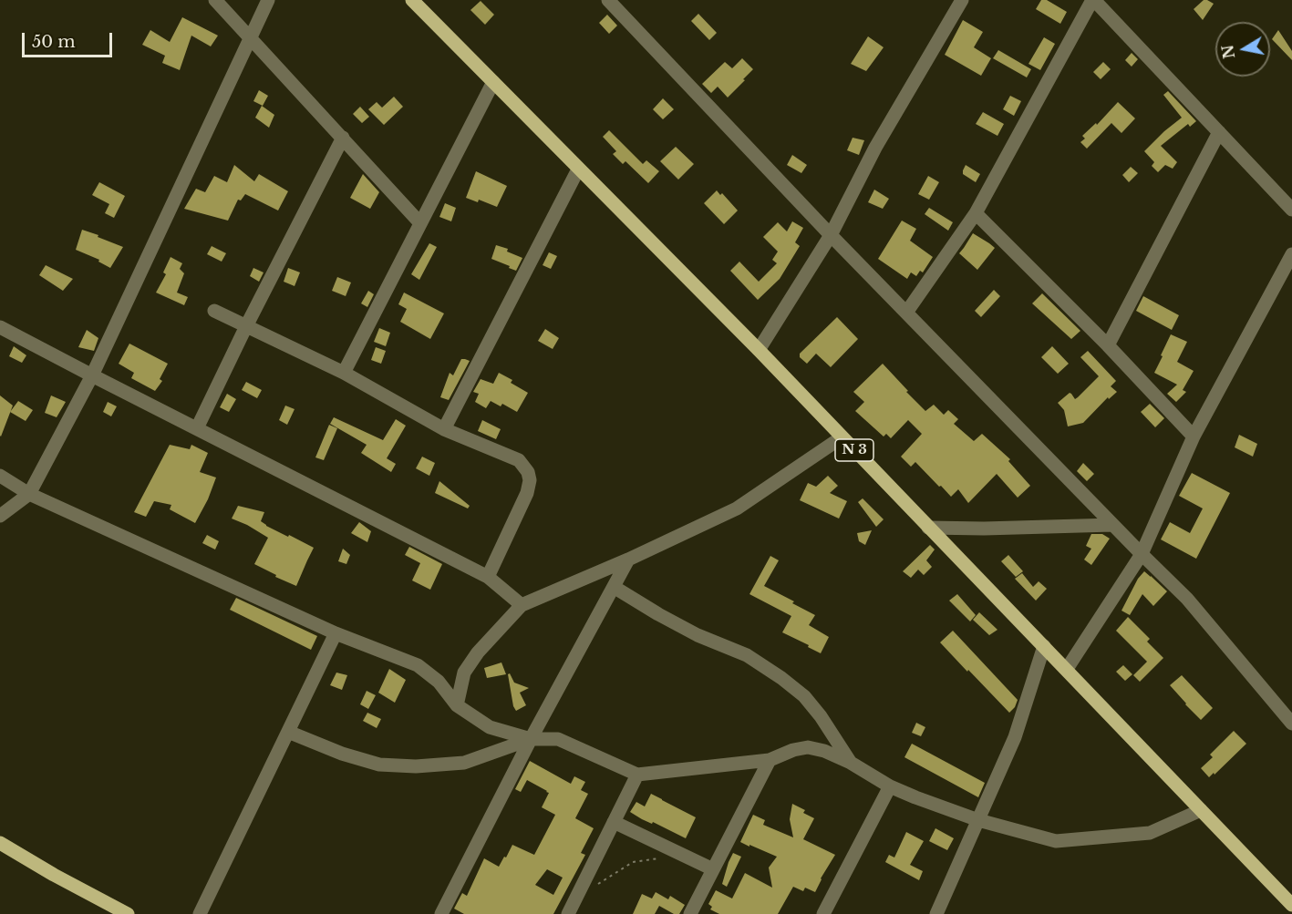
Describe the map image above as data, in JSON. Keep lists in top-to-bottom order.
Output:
{
  "streets": {
    "main road": ["N 3"]
  },
  "scale_bar": "50 m",
  "north": "left"
}
